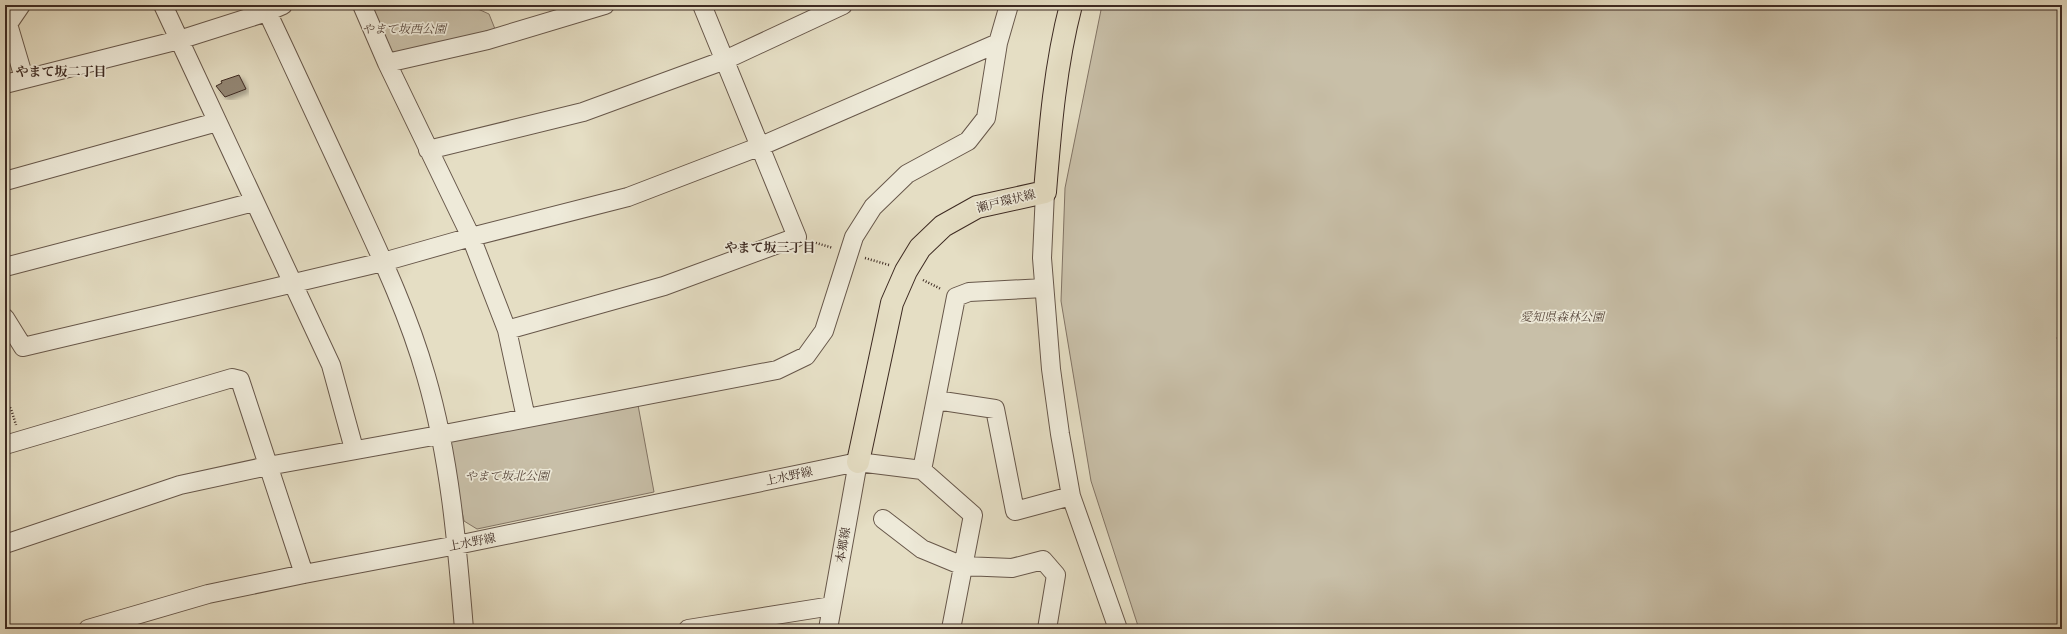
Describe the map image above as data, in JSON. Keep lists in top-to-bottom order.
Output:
{
  "streets": {
    "main road": ["瀬戸環状線"],
    "street": ["上水野線", "本郷線"]
  },
  "crossings": [
    ["瀬戸環状線", "上水野線"],
    ["瀬戸環状線", "本郷線"],
    ["上水野線", "本郷線"]
  ],
  "districts": ["やまて坂二丁目", "やまて坂三丁目"],
  "parks": ["やまて坂西公園", "愛知県森林公園", "やまて坂北公園"]
}
